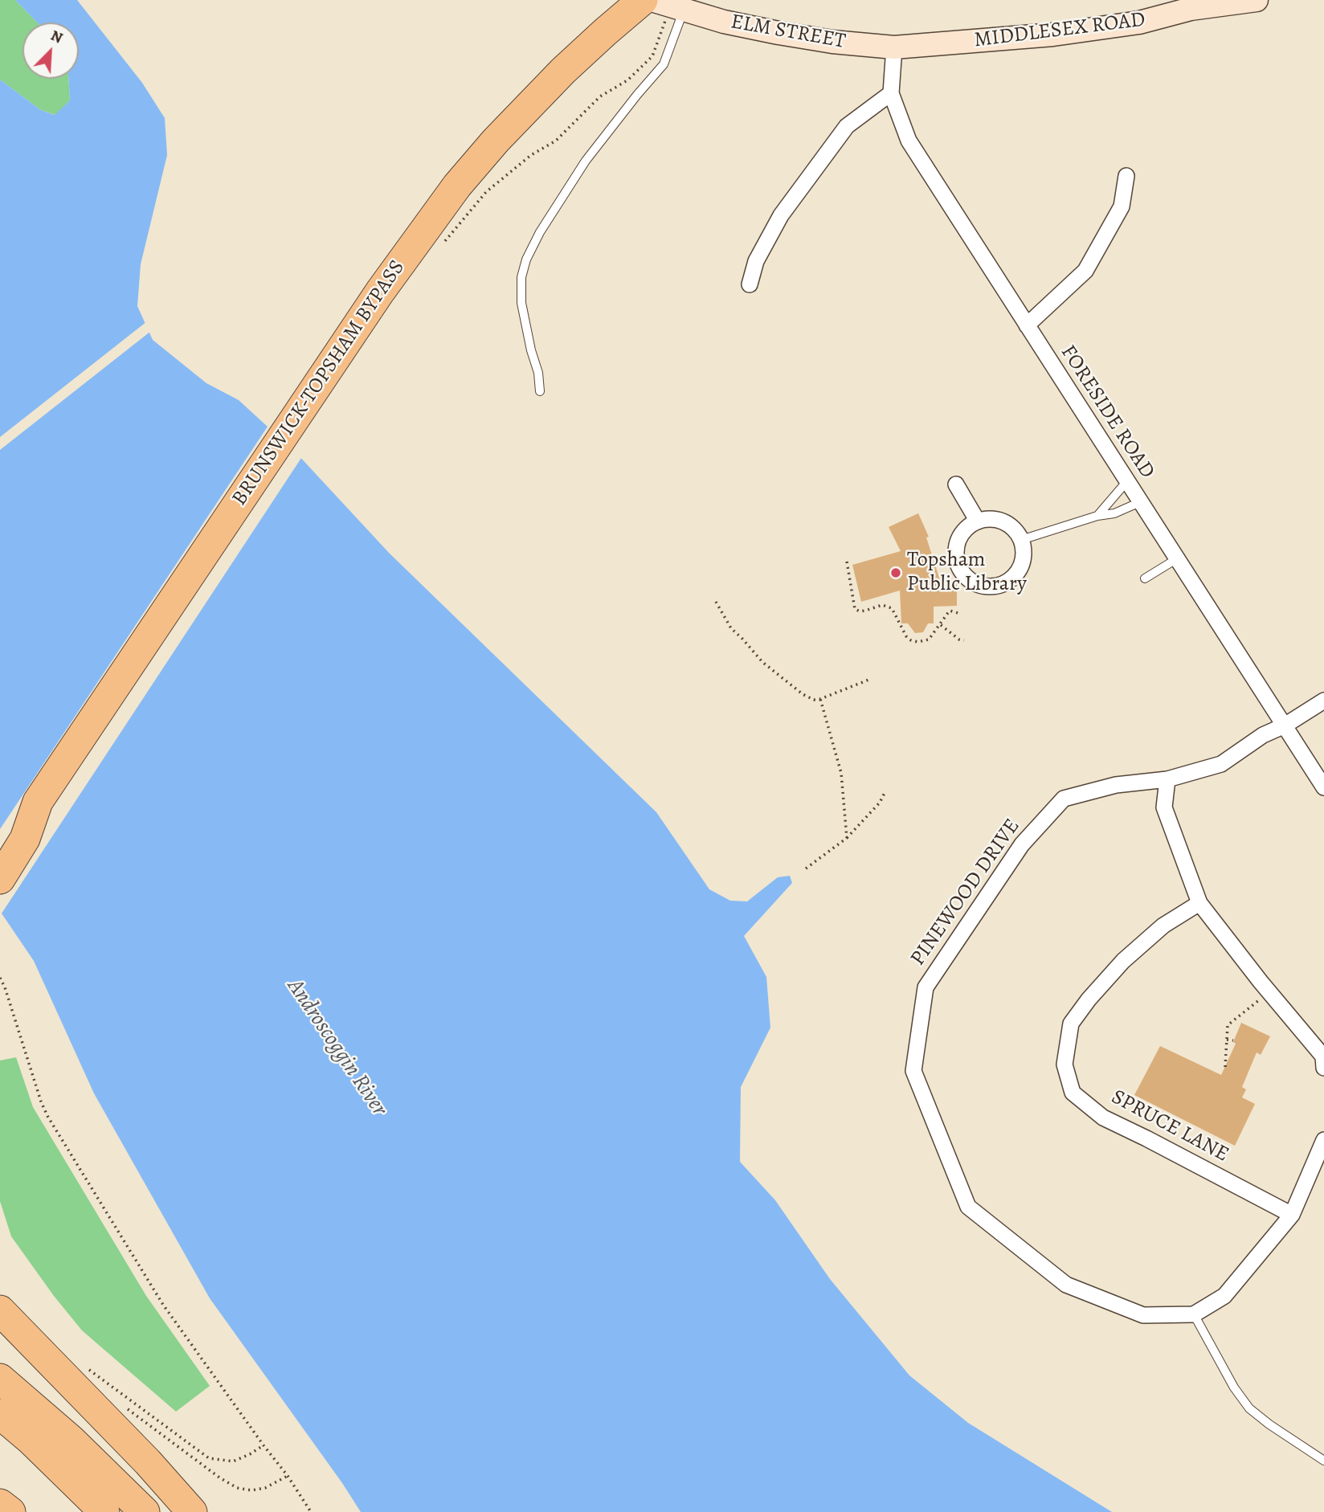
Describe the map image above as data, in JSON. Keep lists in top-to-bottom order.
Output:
{
  "streets": {
    "highway": ["BRUNSWICK-TOPSHAM BYPASS"],
    "main road": ["MIDDLESEX ROAD", "ELM STREET"],
    "street": ["FORESIDE ROAD", "PINEWOOD DRIVE", "SPRUCE LANE"]
  },
  "crossings": [
    ["MIDDLESEX ROAD", "ELM STREET"],
    ["MIDDLESEX ROAD", "FORESIDE ROAD"],
    ["ELM STREET", "BRUNSWICK-TOPSHAM BYPASS"],
    ["ELM STREET", "FORESIDE ROAD"],
    ["FORESIDE ROAD", "PINEWOOD DRIVE"]
  ],
  "water": ["Androscoggin River"],
  "places": ["Topsham Public Library"],
  "north": "top right"
}
